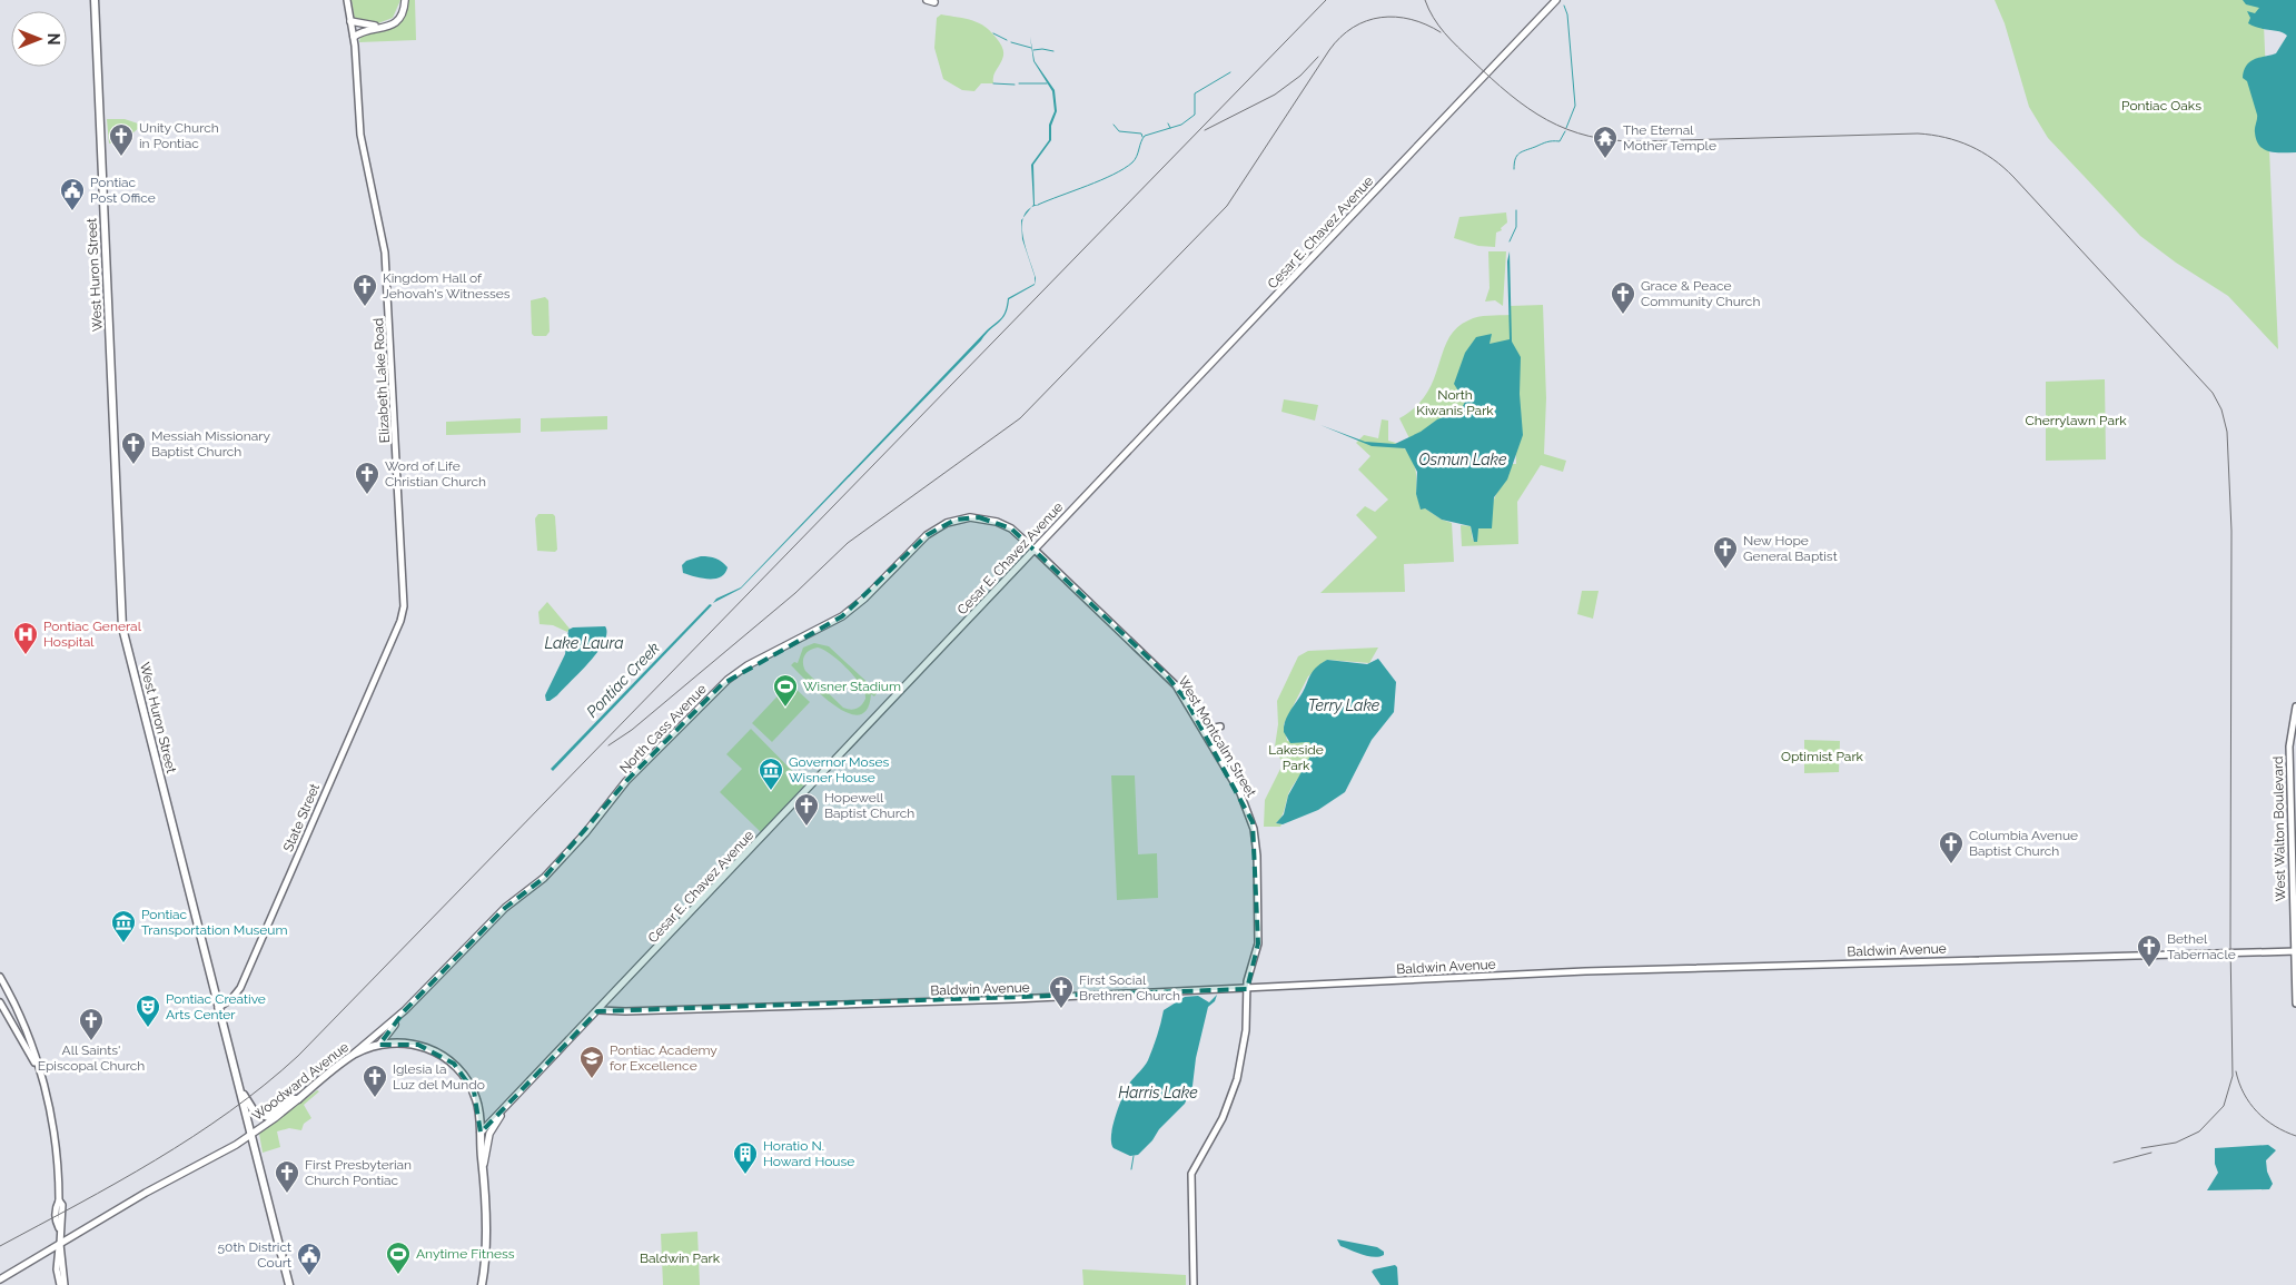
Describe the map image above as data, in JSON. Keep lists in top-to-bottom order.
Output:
{
  "streets": {
    "highway": ["West Huron Street", "Woodward Avenue"],
    "main road": [
      "Cesar E. Chavez Avenue",
      "Elizabeth Lake Road",
      "North Cass Avenue",
      "West Montcalm Street",
      "State Street",
      "West Walton Boulevard",
      "Baldwin Avenue"
    ]
  },
  "crossings": [
    ["Cesar E. Chavez Avenue", "North Cass Avenue"],
    ["Cesar E. Chavez Avenue", "West Montcalm Street"],
    ["Cesar E. Chavez Avenue", "Baldwin Avenue"],
    ["Cesar E. Chavez Avenue", "Woodward Avenue"],
    ["West Huron Street", "State Street"],
    ["West Huron Street", "Woodward Avenue"],
    ["Elizabeth Lake Road", "State Street"],
    ["North Cass Avenue", "West Montcalm Street"],
    ["North Cass Avenue", "Woodward Avenue"],
    ["West Montcalm Street", "Baldwin Avenue"],
    ["West Walton Boulevard", "Baldwin Avenue"]
  ],
  "water": [
    "Osmun Lake",
    "Lake Laura",
    "Pontiac Creek",
    "Terry Lake",
    "Harris Lake"
  ],
  "parks": [
    "Pontiac Oaks",
    "North Kiwanis Park",
    "Cherrylawn Park",
    "Lakeside Park",
    "Optimist Park",
    "Baldwin Park"
  ],
  "places": {
    "church": [
      "Unity Church in Pontiac",
      "Kingdom Hall of Jehovah's Witnesses",
      "Grace & Peace Community Church",
      "Messiah Missionary Baptist Church",
      "Word of Life Christian Church",
      "New Hope General Baptist",
      "Hopewell Baptist Church",
      "Columbia Avenue Baptist Church",
      "Bethel Tabernacle",
      "First Social Brethren Church",
      "All Saints' Episcopal Church",
      "Iglesia la Luz del Mundo",
      "First Presbyterian Church Pontiac"
    ],
    "temple": ["The Eternal Mother Temple"],
    "public building": ["Pontiac Post Office", "50th District Court"],
    "hospital": ["Pontiac General Hospital"],
    "sports": ["Wisner Stadium", "Anytime Fitness"],
    "museum": ["Governor Moses Wisner House", "Pontiac Transportation Museum"],
    "theatre": ["Pontiac Creative Arts Center"],
    "school or university": ["Pontiac Academy for Excellence"],
    "building": ["Horatio N. Howard House"]
  },
  "north": "right"
}
